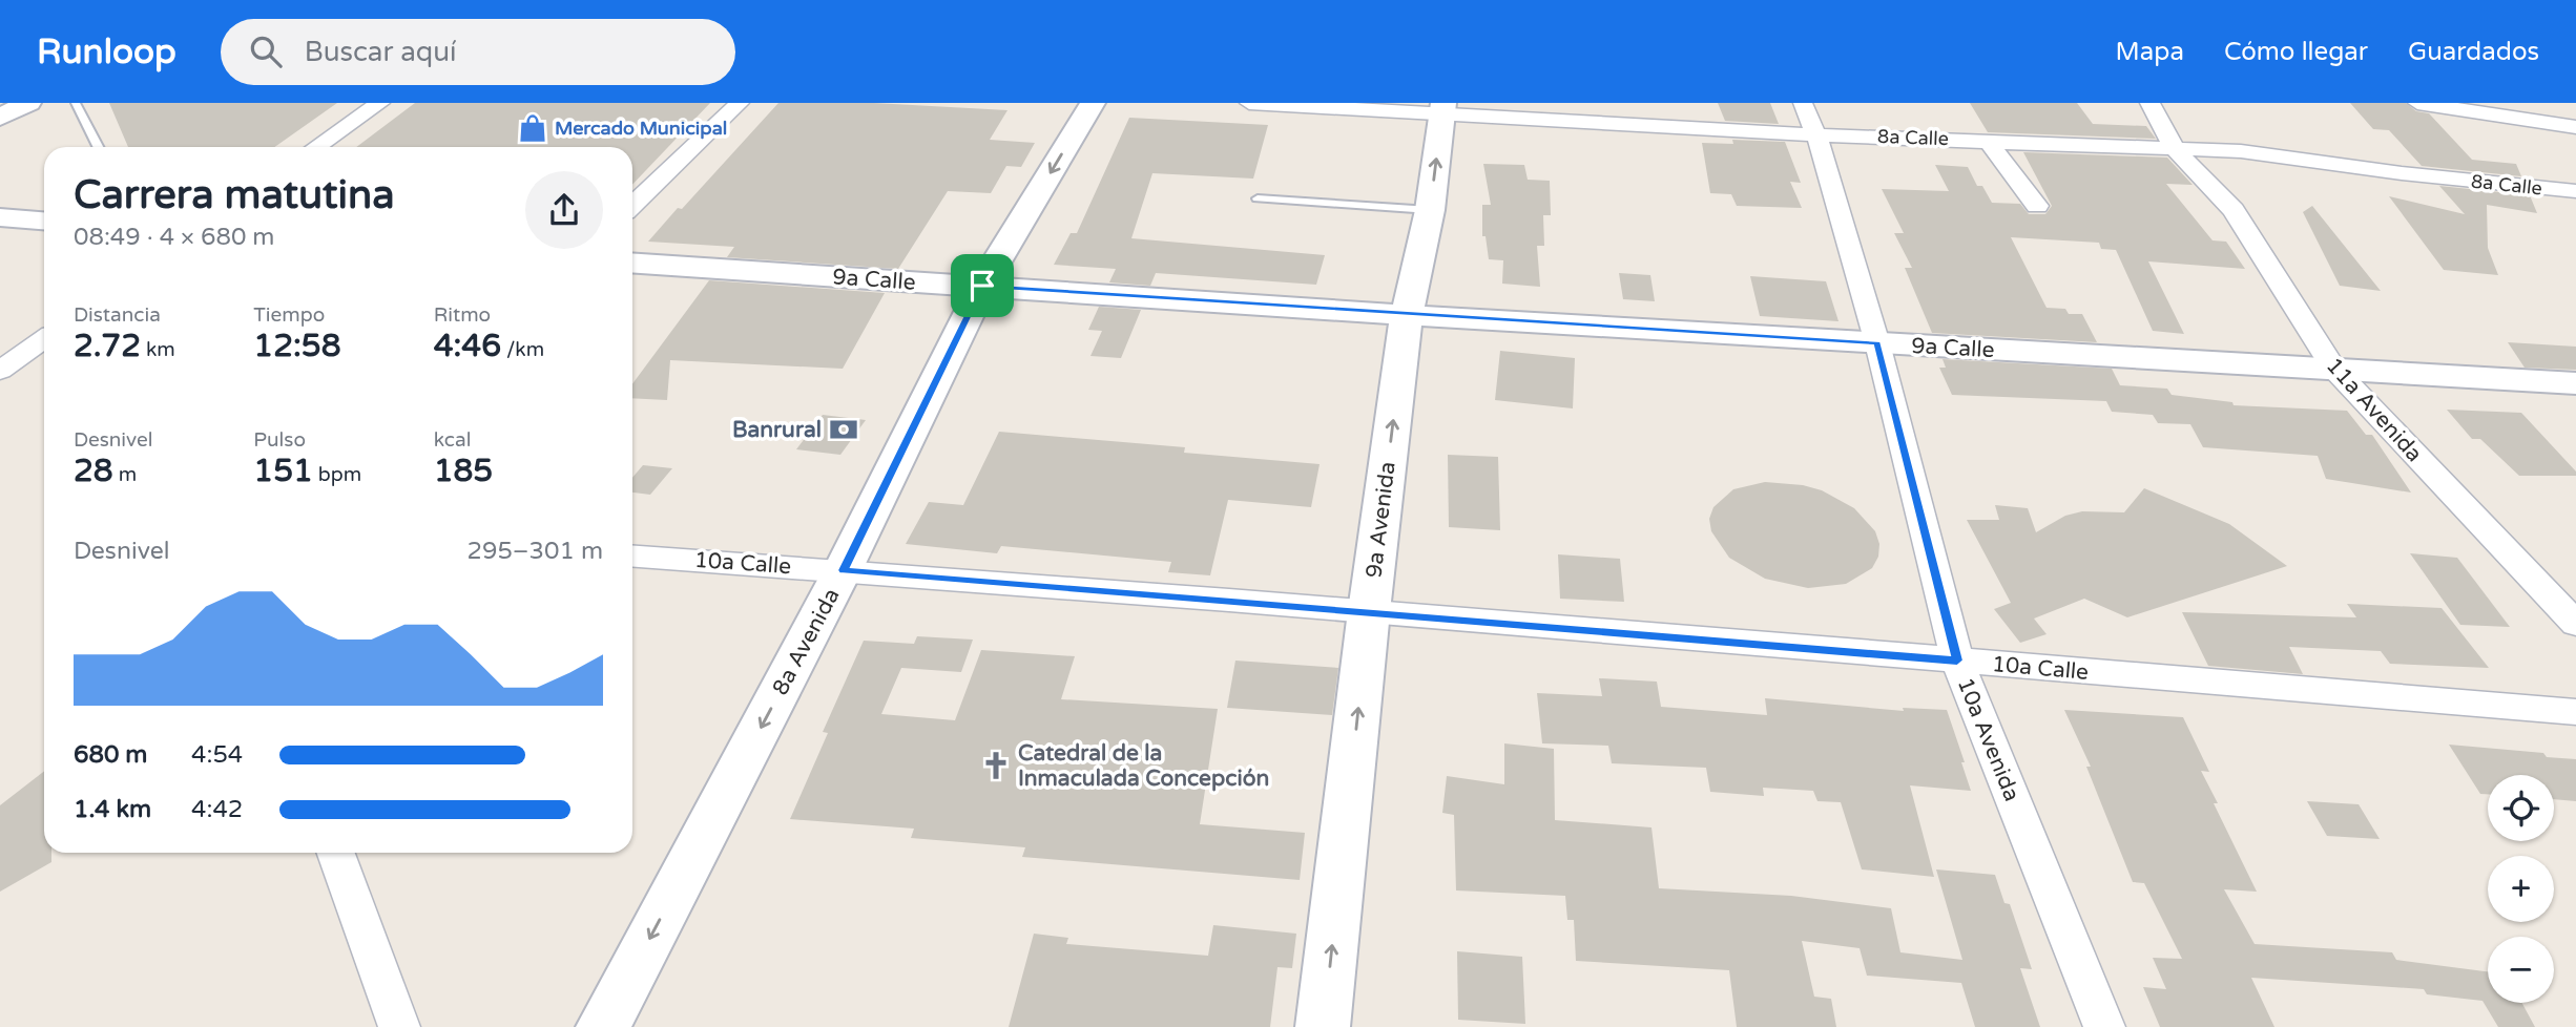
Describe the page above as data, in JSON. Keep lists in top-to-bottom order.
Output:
{
  "streets": {
    "street": [
      "8a Calle",
      "9a Calle",
      "11a Avenida",
      "9a Avenida",
      "10a Calle",
      "8a Avenida",
      "10a Avenida"
    ]
  },
  "crossings": [
    ["8a Calle", "11a Avenida"],
    ["8a Calle", "9a Avenida"],
    ["8a Calle", "10a Avenida"],
    ["9a Calle", "11a Avenida"],
    ["9a Calle", "9a Avenida"],
    ["9a Calle", "8a Avenida"],
    ["9a Calle", "10a Avenida"],
    ["9a Avenida", "10a Calle"],
    ["10a Calle", "8a Avenida"],
    ["10a Calle", "10a Avenida"]
  ],
  "one_way": ["9a Avenida", "8a Avenida"],
  "places": {
    "shop": ["Mercado Municipal"],
    "bank": ["Banrural"],
    "church": ["Catedral de la Inmaculada Concepción"]
  },
  "page": {
    "header": "Runloop",
    "search": "Buscar aquí",
    "nav": ["Mapa", "Cómo llegar", "Guardados"],
    "heading": ["Carrera matutina", "08:49 · 4 × 680 m"],
    "stats": [
      ["Distancia", "2.72 km"],
      ["Tiempo", "12:58"],
      ["Ritmo", "4:46 /km"],
      ["Desnivel", "28 m"],
      ["Pulso", "151 bpm"],
      ["kcal", "185"]
    ],
    "chart": ["Desnivel", "295–301 m"],
    "list": [
      {
        "name": "680 m",
        "note": "4:54"
      },
      {
        "name": "1.4 km",
        "note": "4:42"
      }
    ],
    "map_buttons": ["+", "−"]
  }
}
